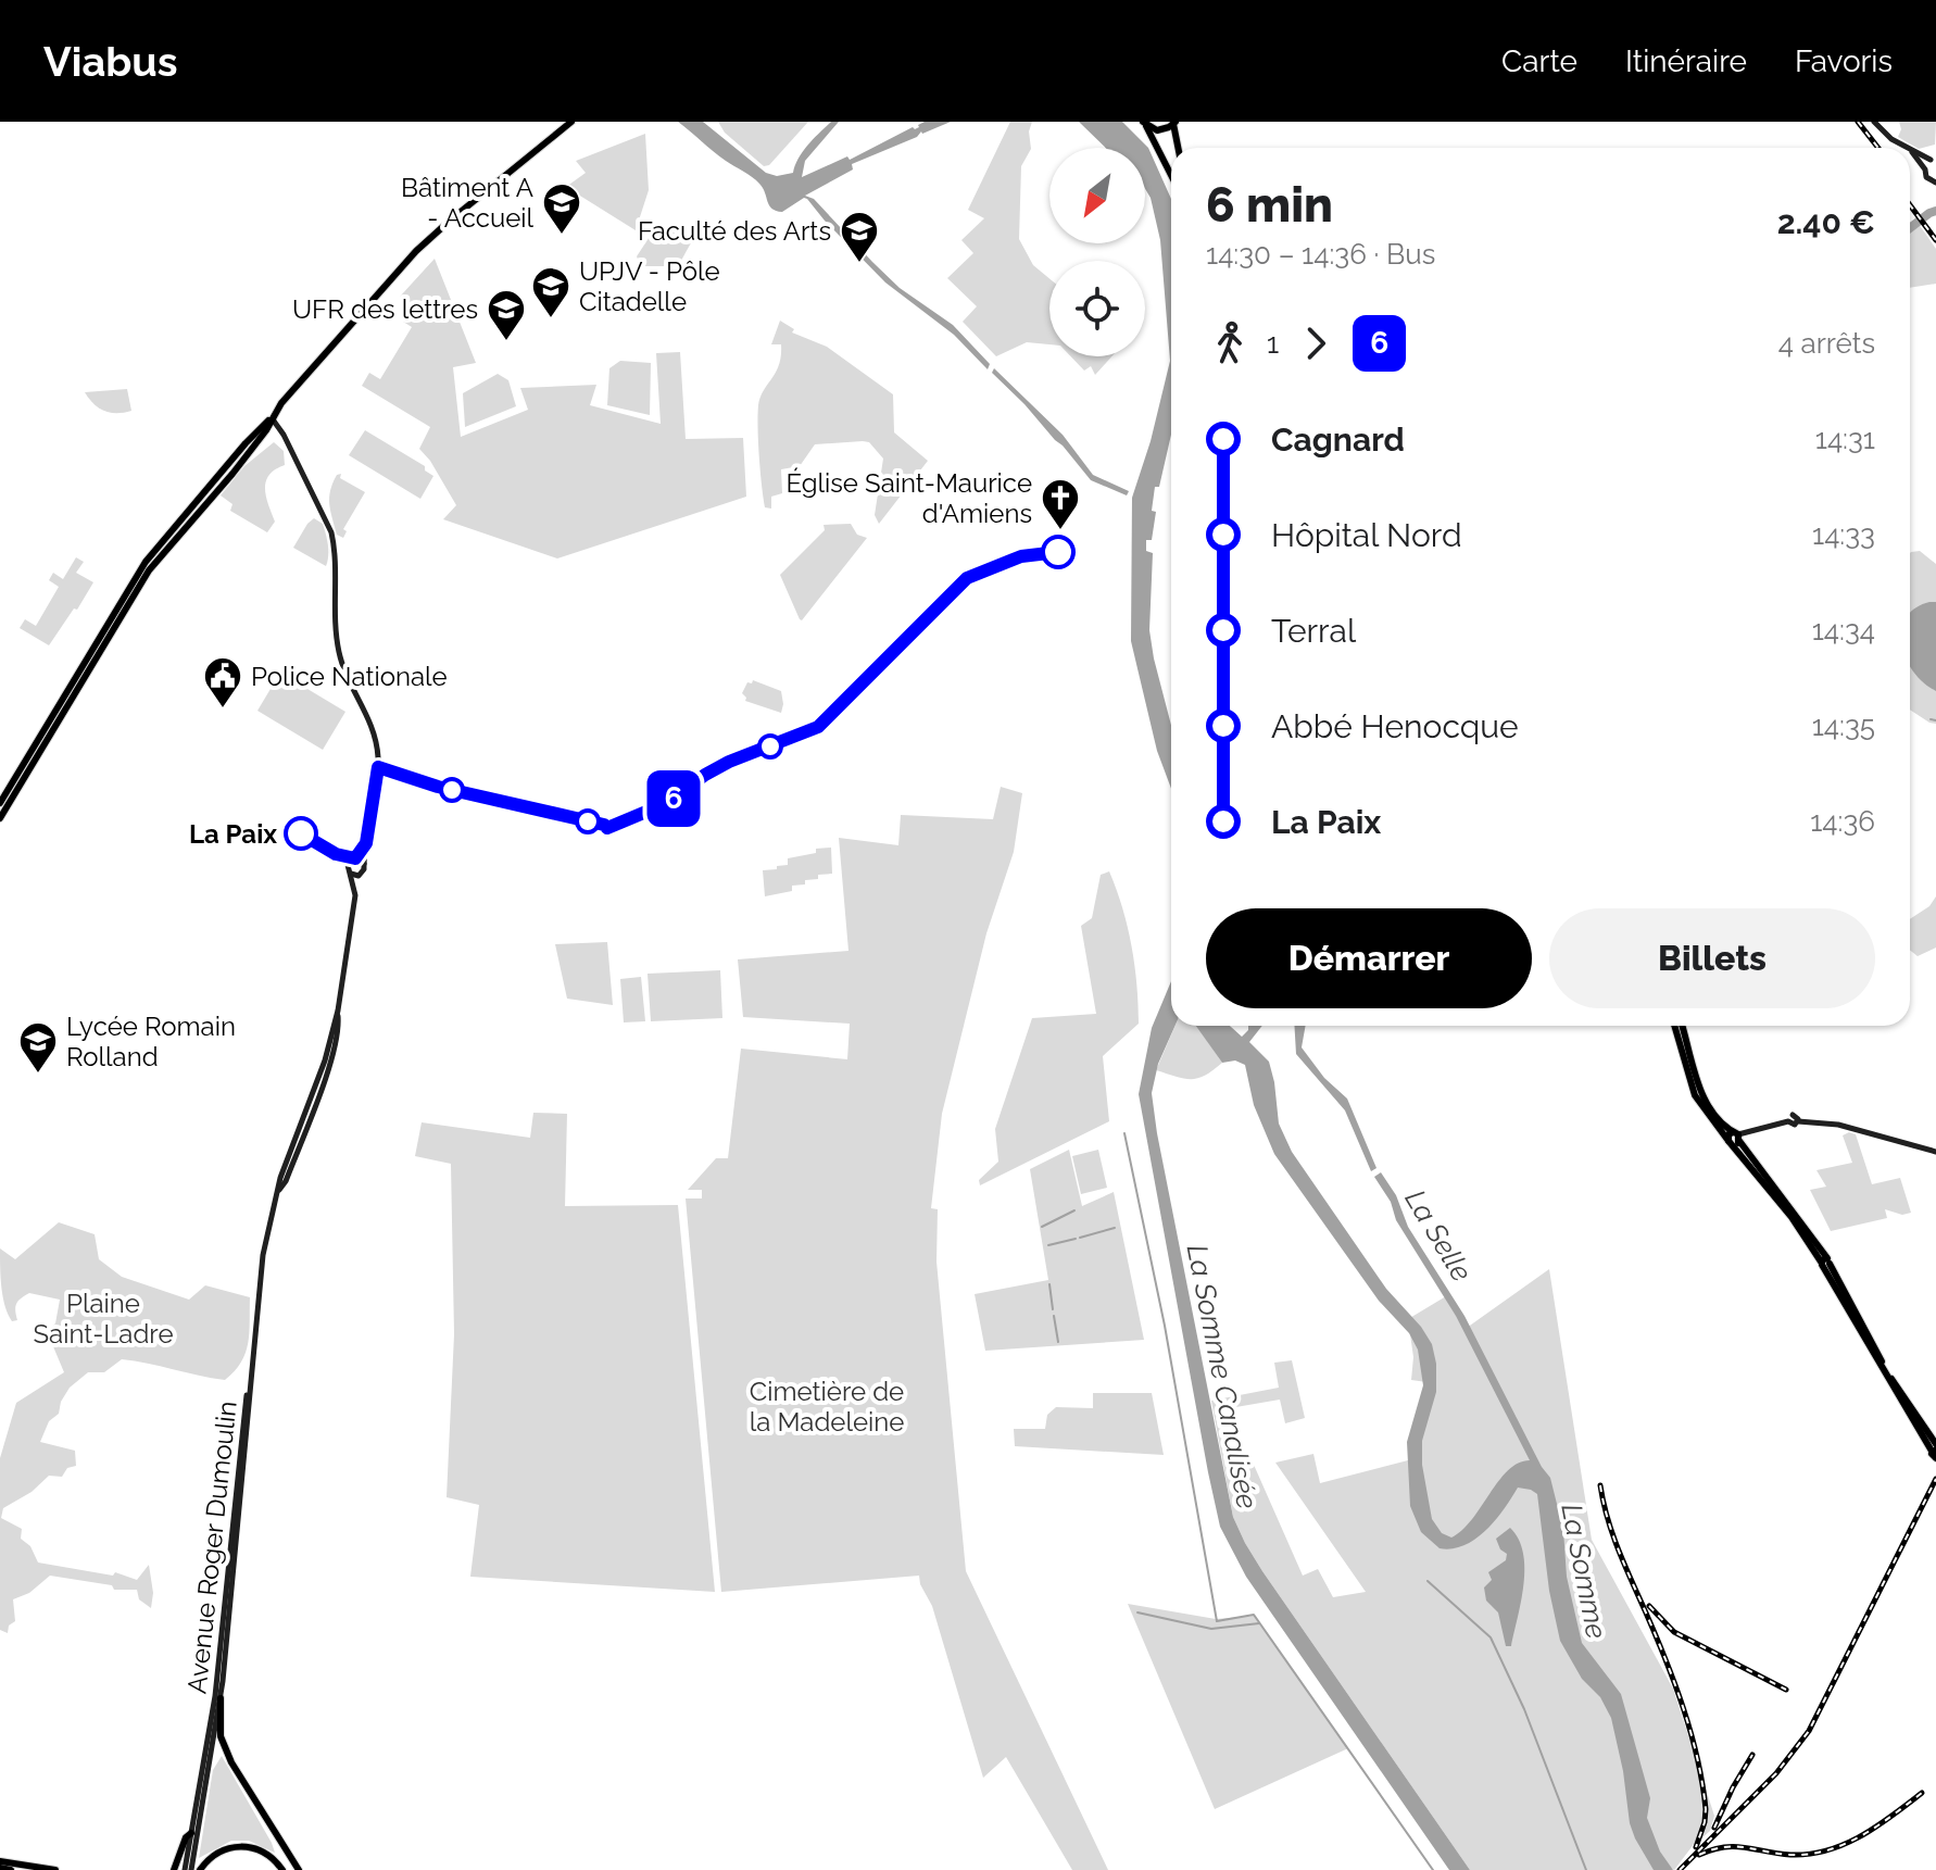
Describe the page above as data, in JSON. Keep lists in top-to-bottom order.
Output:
{
  "streets": {
    "main road": ["Avenue Roger Dumoulin"]
  },
  "water": ["La Selle", "La Somme Canalisée", "La Somme"],
  "parks": ["Plaine Saint-Ladre", "Cimetière de la Madeleine"],
  "places": {
    "school or university": [
      "Bâtiment A - Accueil",
      "Faculté des Arts",
      "UPJV - Pôle Citadelle",
      "UFR des lettres",
      "Lycée Romain Rolland"
    ],
    "church": ["Église Saint-Maurice d'Amiens"],
    "public building": ["Police Nationale"],
    "other": ["La Paix"]
  },
  "lines": ["bus line 6"],
  "north": "bottom left",
  "page": {
    "header": "Viabus",
    "nav": ["Carte", "Itinéraire", "Favoris"],
    "on_map": "6",
    "heading": ["6 min", "14:30 – 14:36 · Bus", "2.40 €"],
    "legs": ["1", "6", "4 arrêts"],
    "list": [
      {
        "name": "Cagnard",
        "value": "14:31"
      },
      {
        "name": "Hôpital Nord",
        "value": "14:33"
      },
      {
        "name": "Terral",
        "value": "14:34"
      },
      {
        "name": "Abbé Henocque",
        "value": "14:35"
      },
      {
        "name": "La Paix",
        "value": "14:36"
      }
    ],
    "buttons": ["Démarrer", "Billets"]
  }
}
